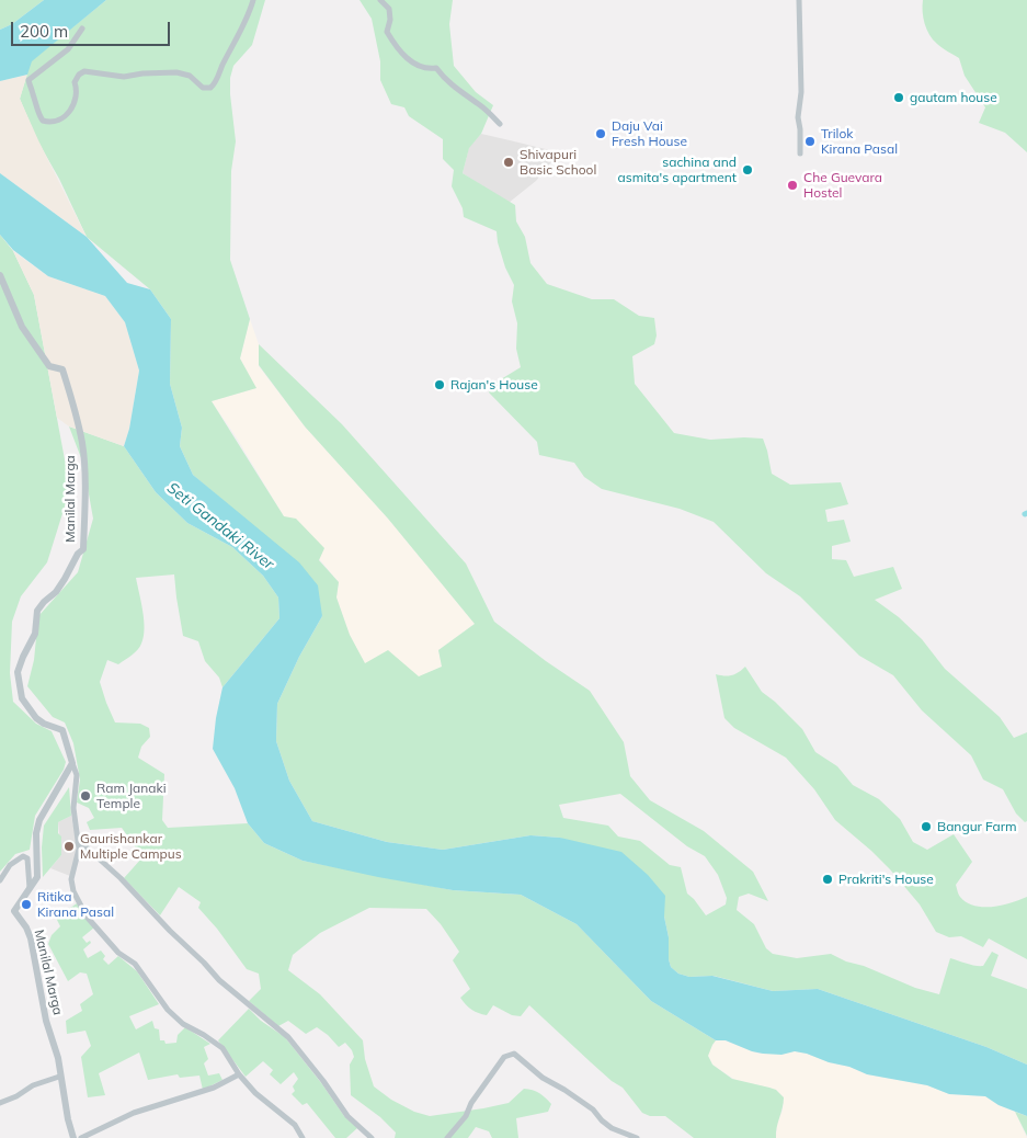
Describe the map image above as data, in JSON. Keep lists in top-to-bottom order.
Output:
{
  "streets": {
    "street": ["Manilal Marga"]
  },
  "water": ["Seti Gandaki River"],
  "places": [
    "gautam house",
    "Daju Vai Fresh House",
    "Trilok Kirana Pasal",
    "Shivapuri Basic School",
    "sachina and asmita's apartment",
    "Che Guevara Hostel",
    "Rajan's House",
    "Ram Janaki Temple",
    "Bangur Farm",
    "Gaurishankar Multiple Campus",
    "Prakriti's House",
    "Ritika Kirana Pasal"
  ],
  "scale_bar": "200 m"
}
